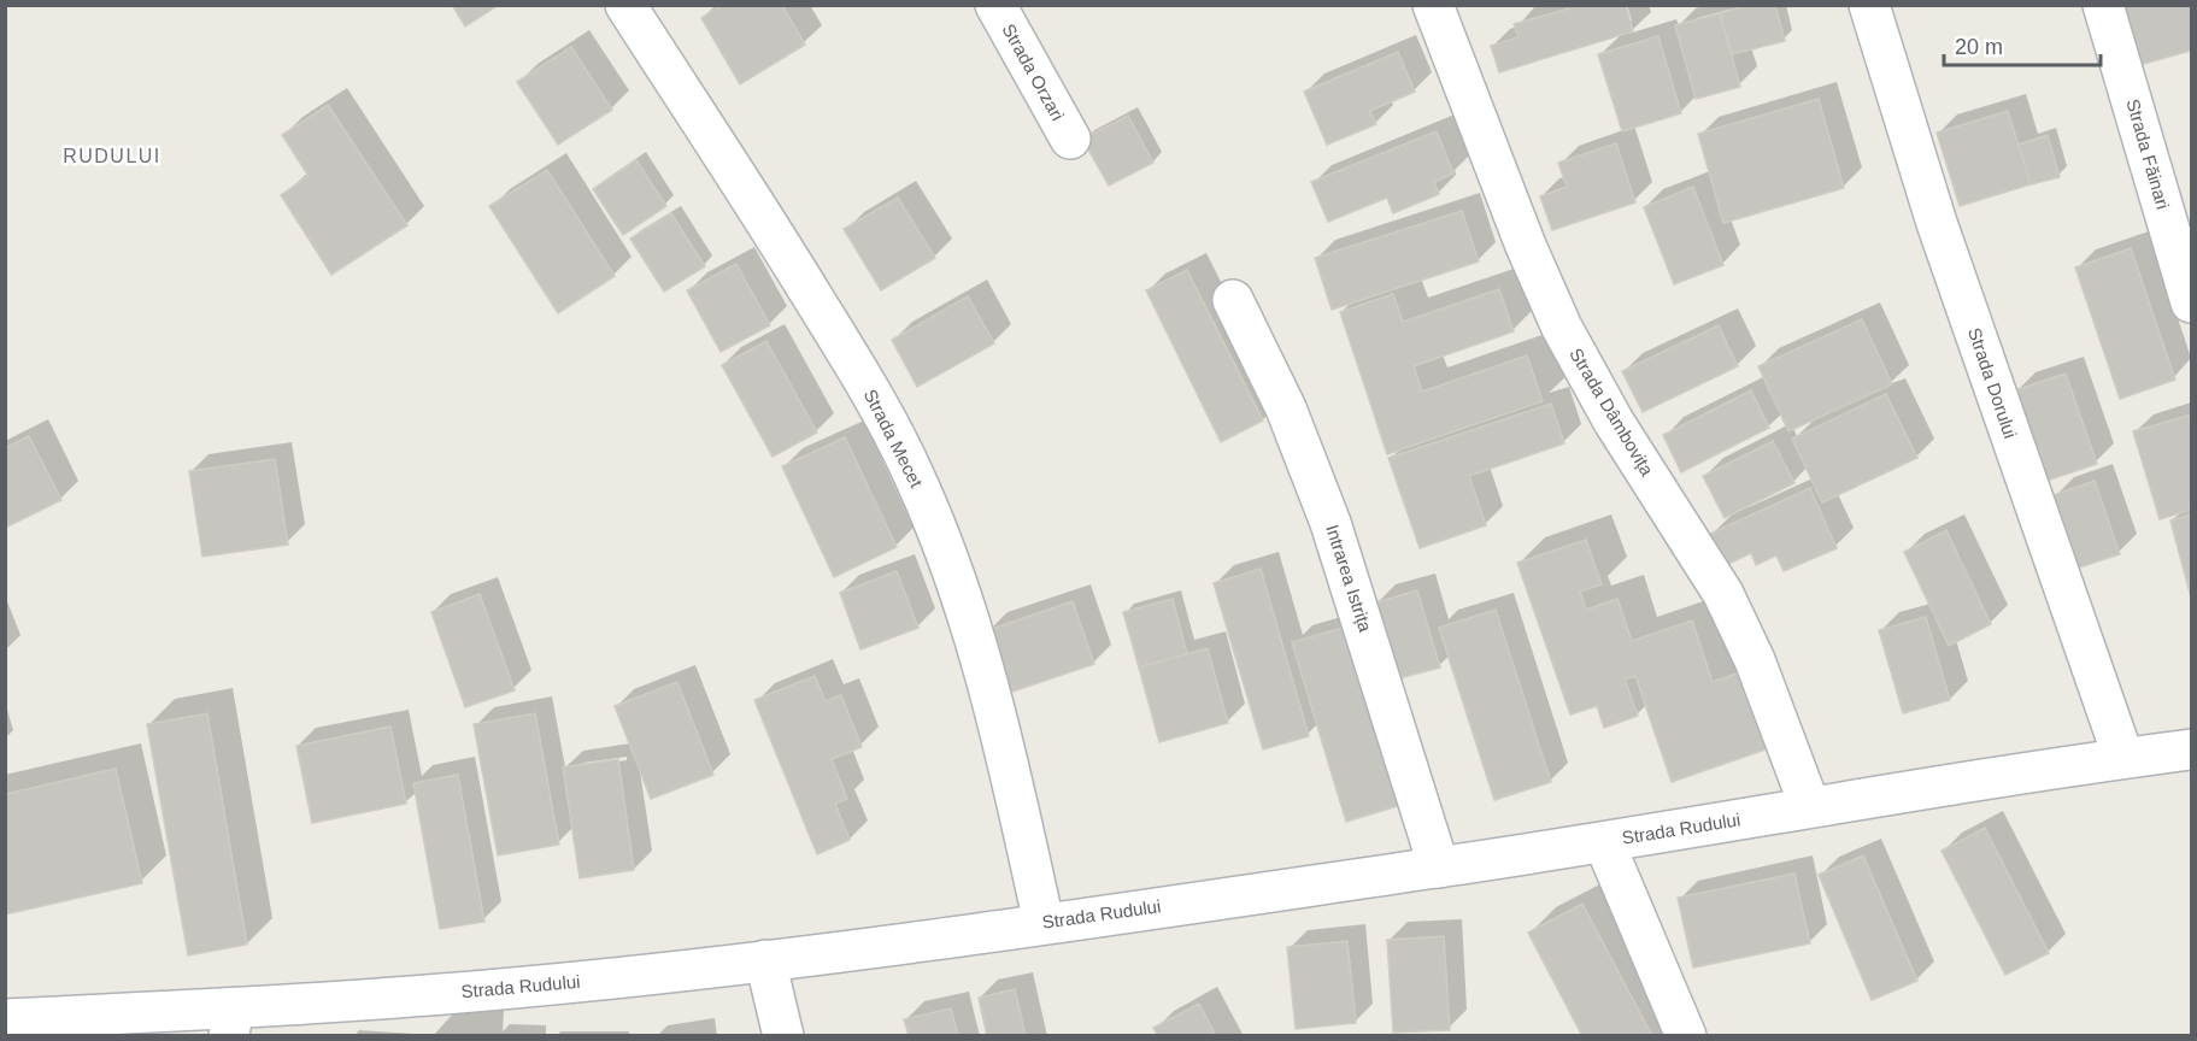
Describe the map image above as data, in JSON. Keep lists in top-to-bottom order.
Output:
{
  "streets": {
    "street": [
      "Strada Orzari",
      "Strada Făinari",
      "Strada Dorului",
      "Strada Dâmbovița",
      "Strada Mecet",
      "Intrarea Istrița",
      "Strada Rudului"
    ]
  },
  "crossings": [
    ["Strada Dorului", "Strada Rudului"],
    ["Strada Dâmbovița", "Strada Rudului"],
    ["Strada Mecet", "Strada Rudului"],
    ["Intrarea Istrița", "Strada Rudului"]
  ],
  "districts": ["RUDULUI"],
  "scale_bar": "20 m"
}
